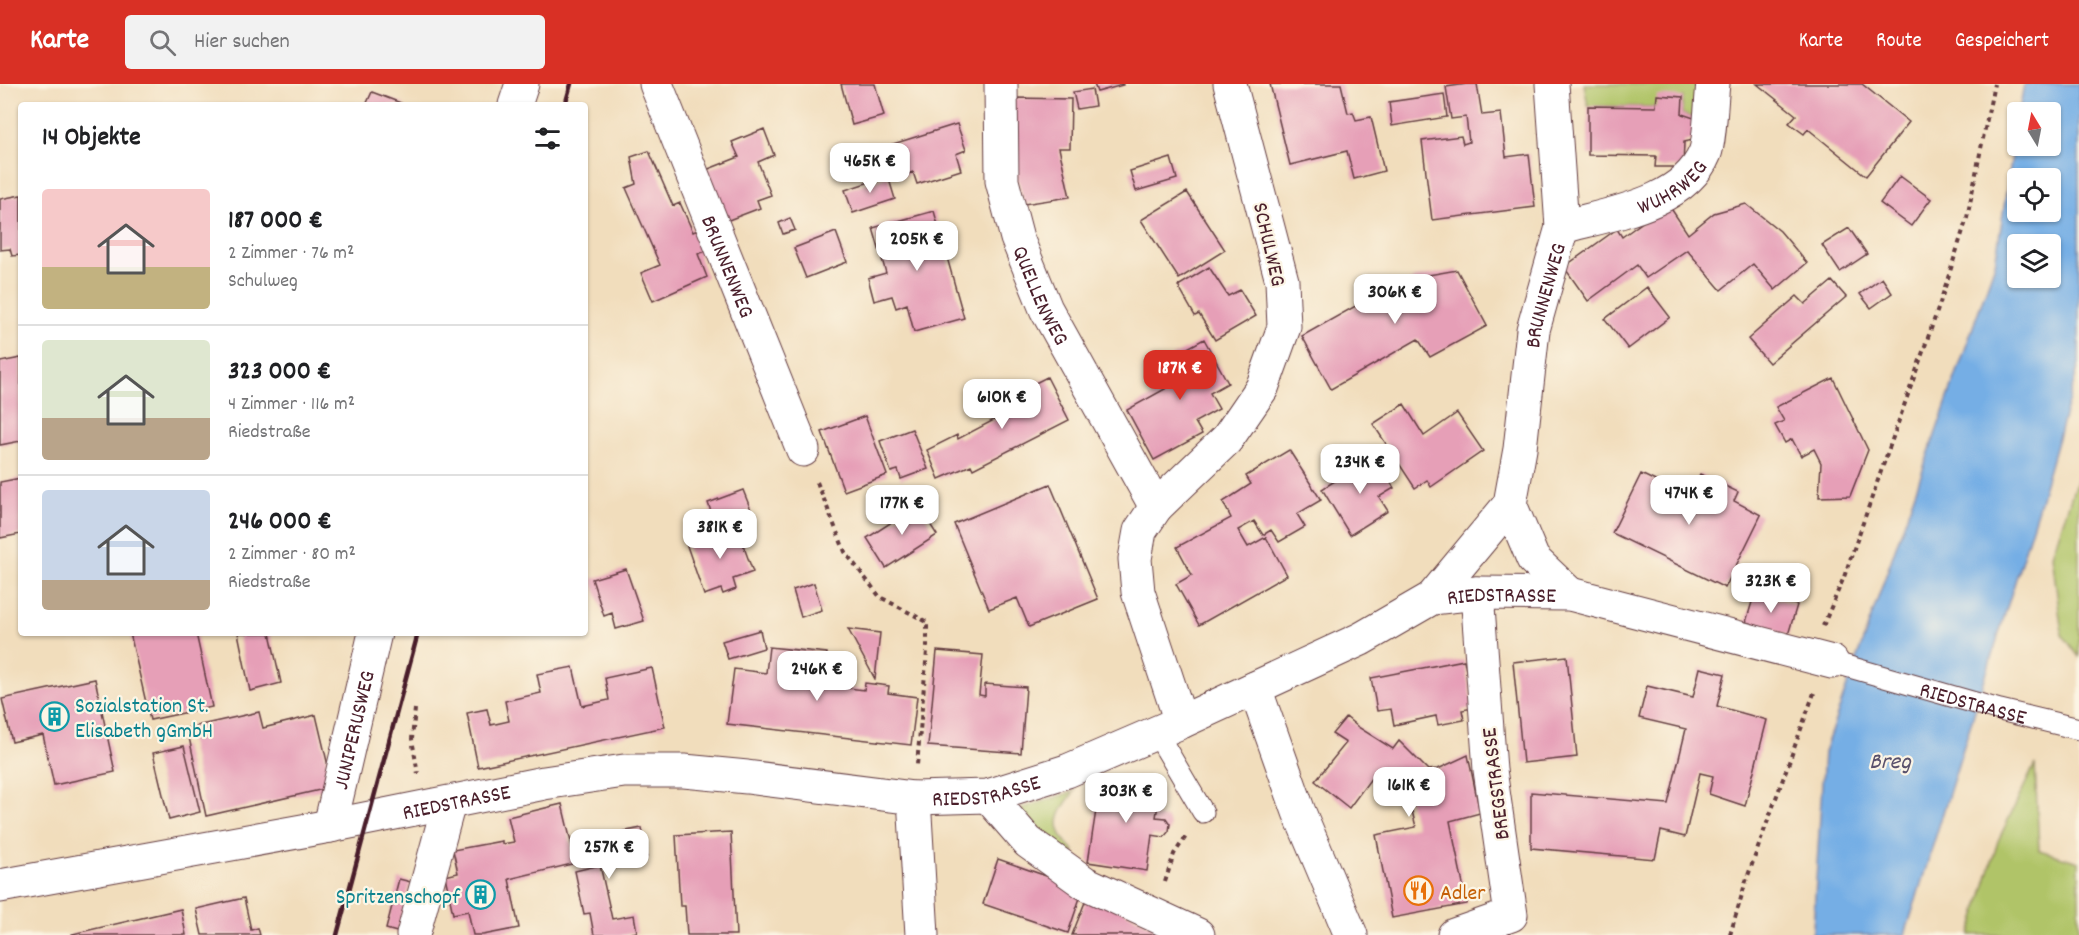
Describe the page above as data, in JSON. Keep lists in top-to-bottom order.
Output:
{
  "streets": {
    "street": [
      "WUHRWEG",
      "SCHULWEG",
      "BRUNNENWEG",
      "QUELLENWEG",
      "RIEDSTRASSE",
      "JUNIPERUSWEG",
      "BREGSTRASSE"
    ]
  },
  "crossings": [
    ["WUHRWEG", "BRUNNENWEG"],
    ["SCHULWEG", "QUELLENWEG"],
    ["BRUNNENWEG", "RIEDSTRASSE"],
    ["RIEDSTRASSE", "JUNIPERUSWEG"],
    ["RIEDSTRASSE", "BREGSTRASSE"]
  ],
  "water": ["Breg"],
  "places": {
    "building": ["Sozialstation St. Elisabeth gGmbH", "Spritzenschopf"],
    "restaurant": ["Adler"]
  },
  "north": "top",
  "page": {
    "header": "Karte",
    "search": "Hier suchen",
    "nav": ["Karte", "Route", "Gespeichert"],
    "heading": "14 Objekte",
    "price": [
      "465K €",
      "205K €",
      "306K €",
      "187K €",
      "610K €",
      "234K €",
      "474K €",
      "177K €",
      "381K €",
      "323K €",
      "246K €",
      "161K €",
      "303K €",
      "257K €"
    ],
    "list": [
      {
        "name": "187 000 €",
        "note": "2 Zimmer · 76 m² · Schulweg"
      },
      {
        "name": "323 000 €",
        "note": "4 Zimmer · 116 m² · Riedstraße"
      },
      {
        "name": "246 000 €",
        "note": "2 Zimmer · 80 m² · Riedstraße"
      }
    ]
  }
}
